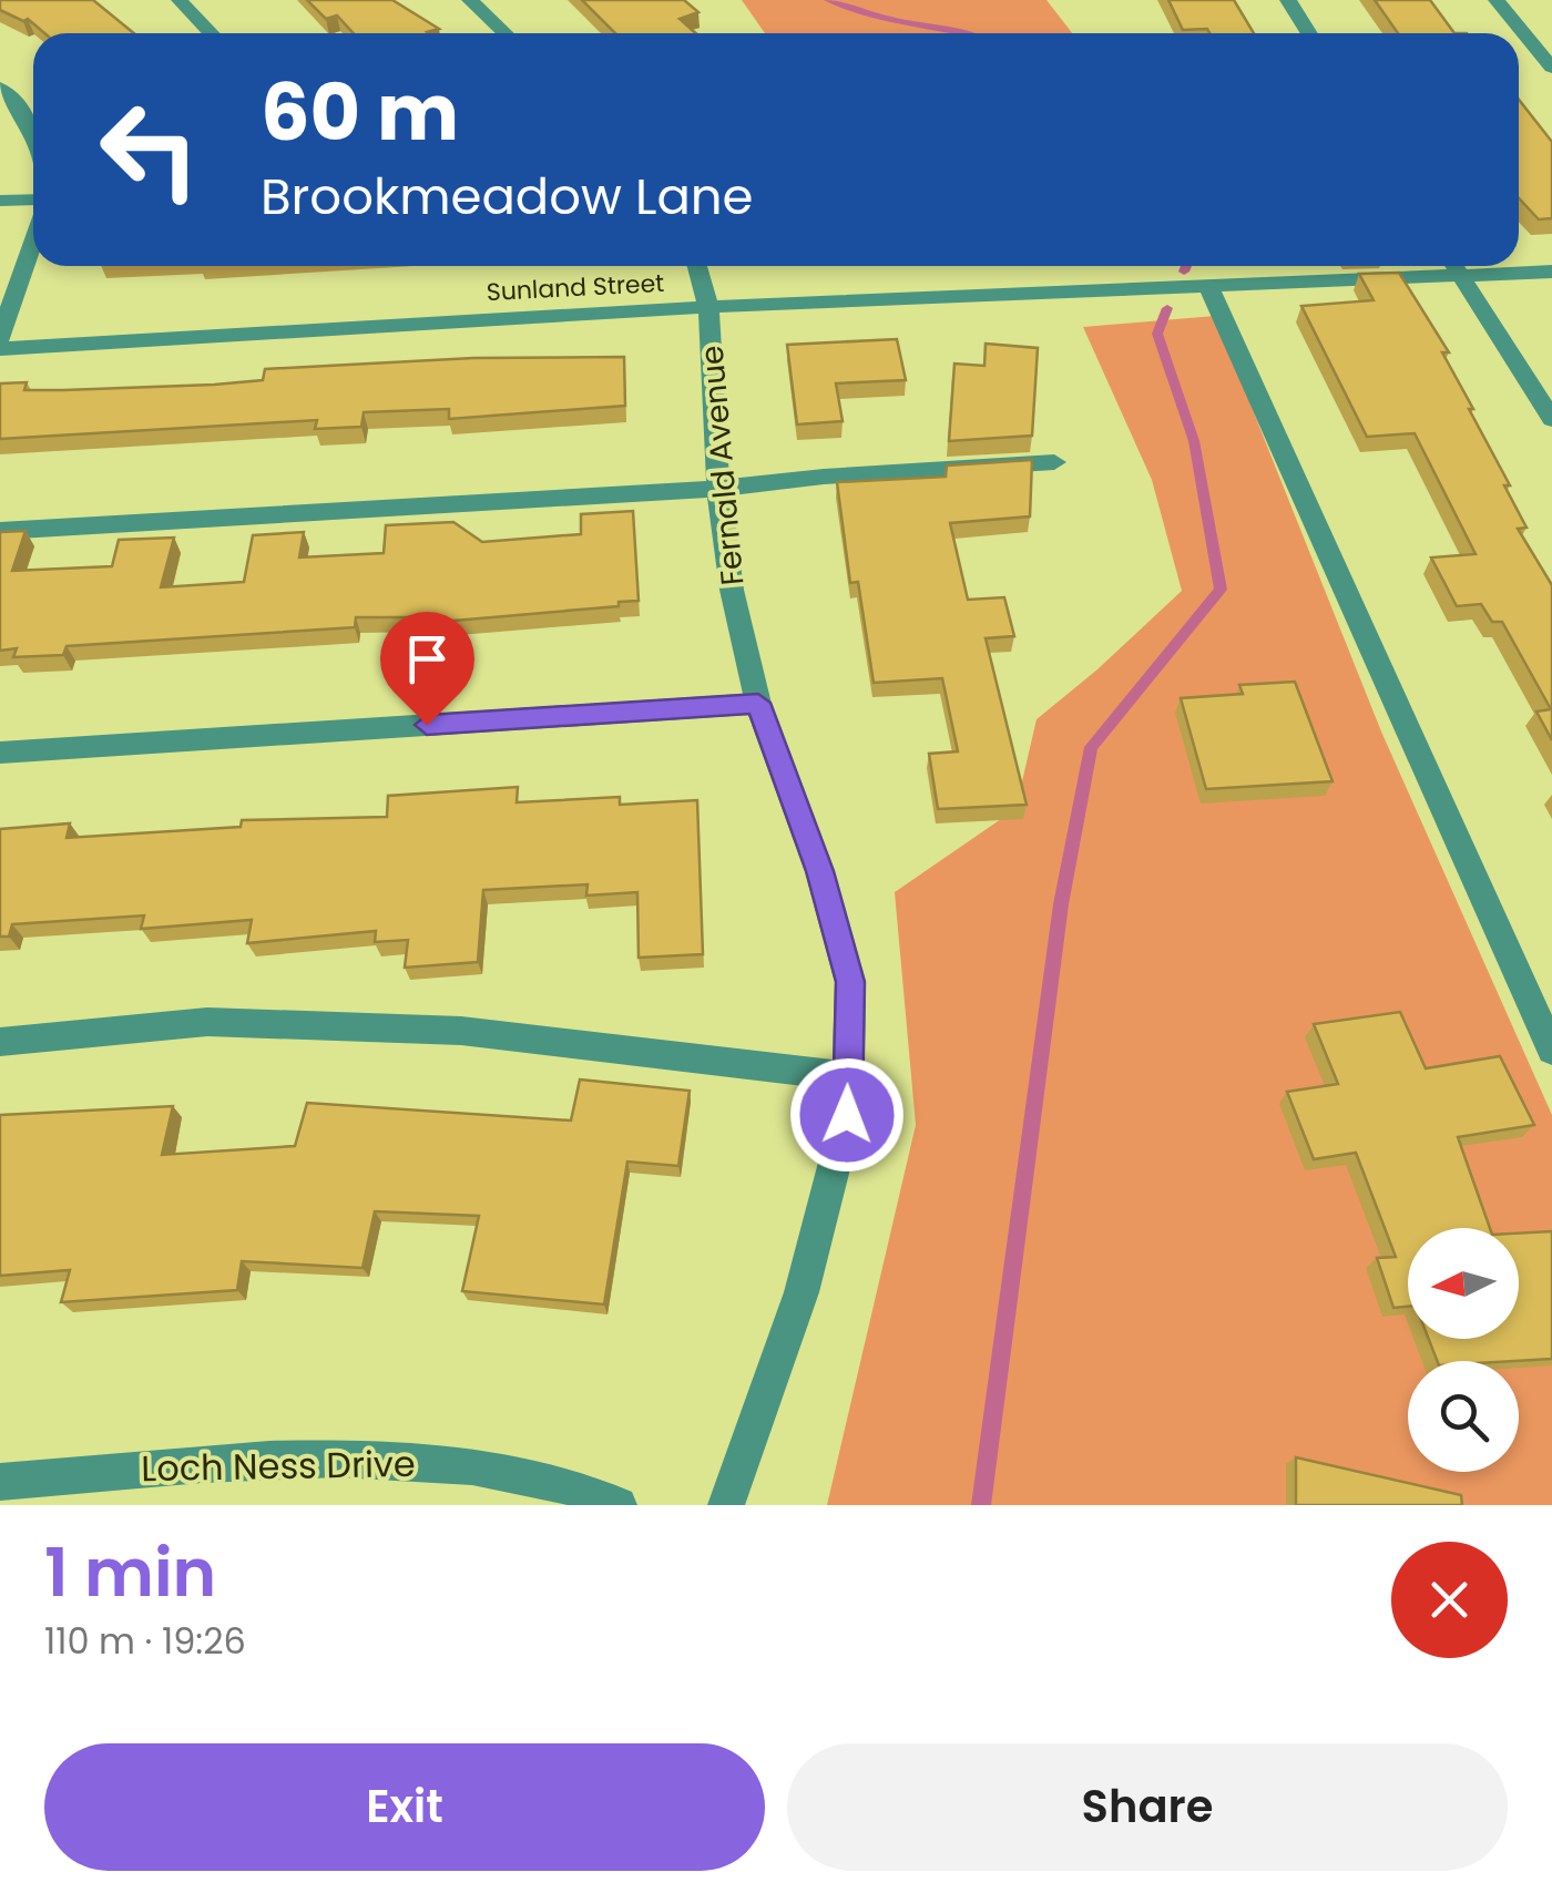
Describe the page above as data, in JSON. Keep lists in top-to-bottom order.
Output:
{
  "streets": {
    "street": ["Sunland Street", "Fernald Avenue", "Loch Ness Drive"]
  },
  "crossings": [
    ["Sunland Street", "Fernald Avenue"]
  ],
  "north": "left",
  "page": {
    "turn": ["60 m", "Brookmeadow Lane"],
    "heading": ["1 min", "110 m · 19:26"],
    "buttons": ["Exit", "Share"]
  }
}
